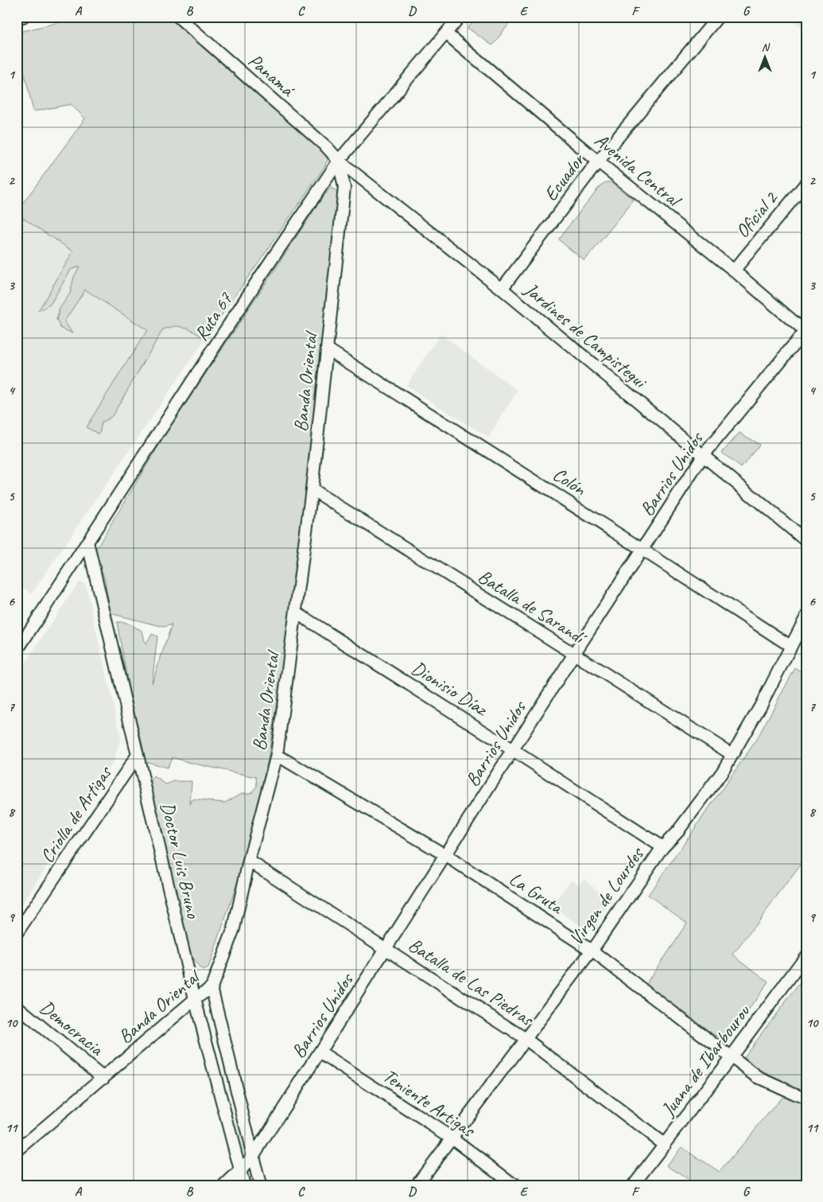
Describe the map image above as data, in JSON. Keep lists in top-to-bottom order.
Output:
{
  "streets": {
    "street": [
      "Panamá",
      "Avenida Central",
      "Ecuador",
      "Oficial 2",
      "Ruta 67",
      "Jardines de Campistegui",
      "Banda Oriental",
      "Barrios Unidos",
      "Colón",
      "Batalla de Sarandí",
      "Dionisio Díaz",
      "Criolla de Artigas",
      "Doctor Luis Bruno",
      "La Gruta",
      "Virgen de Lourdes",
      "Batalla de Las Piedras",
      "Democracia",
      "Juana de Ibarbourou",
      "Teniente Artigas"
    ]
  },
  "crossings": [
    ["Panamá", "Ruta 67"],
    ["Panamá", "Jardines de Campistegui"],
    ["Panamá", "Banda Oriental"],
    ["Avenida Central", "Ecuador"],
    ["Avenida Central", "Oficial 2"],
    ["Avenida Central", "Ruta 67"],
    ["Avenida Central", "Barrios Unidos"],
    ["Ecuador", "Jardines de Campistegui"],
    ["Ruta 67", "Jardines de Campistegui"],
    ["Ruta 67", "Banda Oriental"],
    ["Ruta 67", "Doctor Luis Bruno"],
    ["Jardines de Campistegui", "Banda Oriental"],
    ["Jardines de Campistegui", "Barrios Unidos"],
    ["Banda Oriental", "Colón"],
    ["Banda Oriental", "Batalla de Sarandí"],
    ["Banda Oriental", "Dionisio Díaz"],
    ["Banda Oriental", "Doctor Luis Bruno"],
    ["Banda Oriental", "La Gruta"],
    ["Banda Oriental", "Batalla de Las Piedras"],
    ["Banda Oriental", "Democracia"],
    ["Barrios Unidos", "Colón"],
    ["Barrios Unidos", "Batalla de Sarandí"],
    ["Barrios Unidos", "Dionisio Díaz"],
    ["Barrios Unidos", "Doctor Luis Bruno"],
    ["Barrios Unidos", "La Gruta"],
    ["Barrios Unidos", "Batalla de Las Piedras"],
    ["Barrios Unidos", "Teniente Artigas"],
    ["Colón", "Virgen de Lourdes"],
    ["Batalla de Sarandí", "Virgen de Lourdes"],
    ["Dionisio Díaz", "Virgen de Lourdes"],
    ["Criolla de Artigas", "Doctor Luis Bruno"],
    ["La Gruta", "Virgen de Lourdes"],
    ["La Gruta", "Juana de Ibarbourou"],
    ["Virgen de Lourdes", "Batalla de Las Piedras"],
    ["Virgen de Lourdes", "Teniente Artigas"],
    ["Batalla de Las Piedras", "Juana de Ibarbourou"]
  ],
  "north": "top",
  "grid": {
    "columns": [
      "A",
      "B",
      "C",
      "D",
      "E",
      "F",
      "G"
    ],
    "rows": [
      "1",
      "2",
      "3",
      "4",
      "5",
      "6",
      "7",
      "8",
      "9",
      "10",
      "11"
    ]
  }
}
